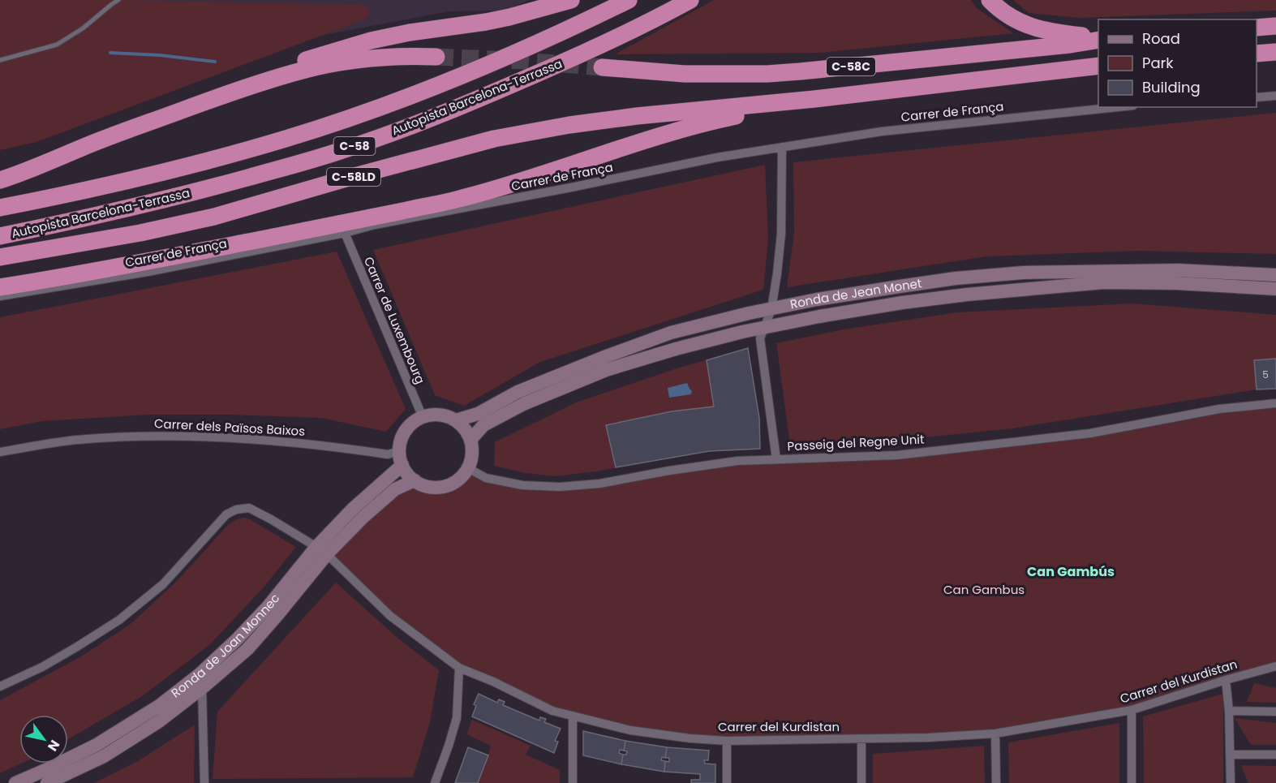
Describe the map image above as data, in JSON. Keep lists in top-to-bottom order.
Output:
{
  "streets": {
    "highway": [
      "C-58C",
      "Autopista Barcelona-Terrassa",
      "C-58",
      "C-58LD"
    ],
    "street": [
      "Carrer de França",
      "Ronda de Jean Monet",
      "Carrer de Luxembourg",
      "Carrer dels Països Baixos",
      "Passeig del Regne Unit",
      "Ronda de Joan Monnec",
      "Carrer del Kurdistan"
    ]
  },
  "crossings": [
    ["C-58C", "C-58LD"],
    ["Carrer de França", "Carrer de Luxembourg"],
    ["Ronda de Jean Monet", "Carrer de Luxembourg"],
    ["Ronda de Jean Monet", "Carrer dels Països Baixos"],
    ["Ronda de Jean Monet", "Passeig del Regne Unit"],
    ["Ronda de Jean Monet", "Ronda de Joan Monnec"],
    ["Carrer de Luxembourg", "Carrer dels Països Baixos"],
    ["Carrer de Luxembourg", "Passeig del Regne Unit"],
    ["Carrer de Luxembourg", "Ronda de Joan Monnec"],
    ["Carrer dels Països Baixos", "Passeig del Regne Unit"],
    ["Carrer dels Països Baixos", "Ronda de Joan Monnec"],
    ["Passeig del Regne Unit", "Ronda de Joan Monnec"],
    ["Ronda de Joan Monnec", "Carrer del Kurdistan"]
  ],
  "districts": ["Can Gambús"],
  "parks": ["Can Gambus"],
  "house_numbers": ["5"],
  "legend": ["Road", "Park", "Building"],
  "north": "bottom right"
}
